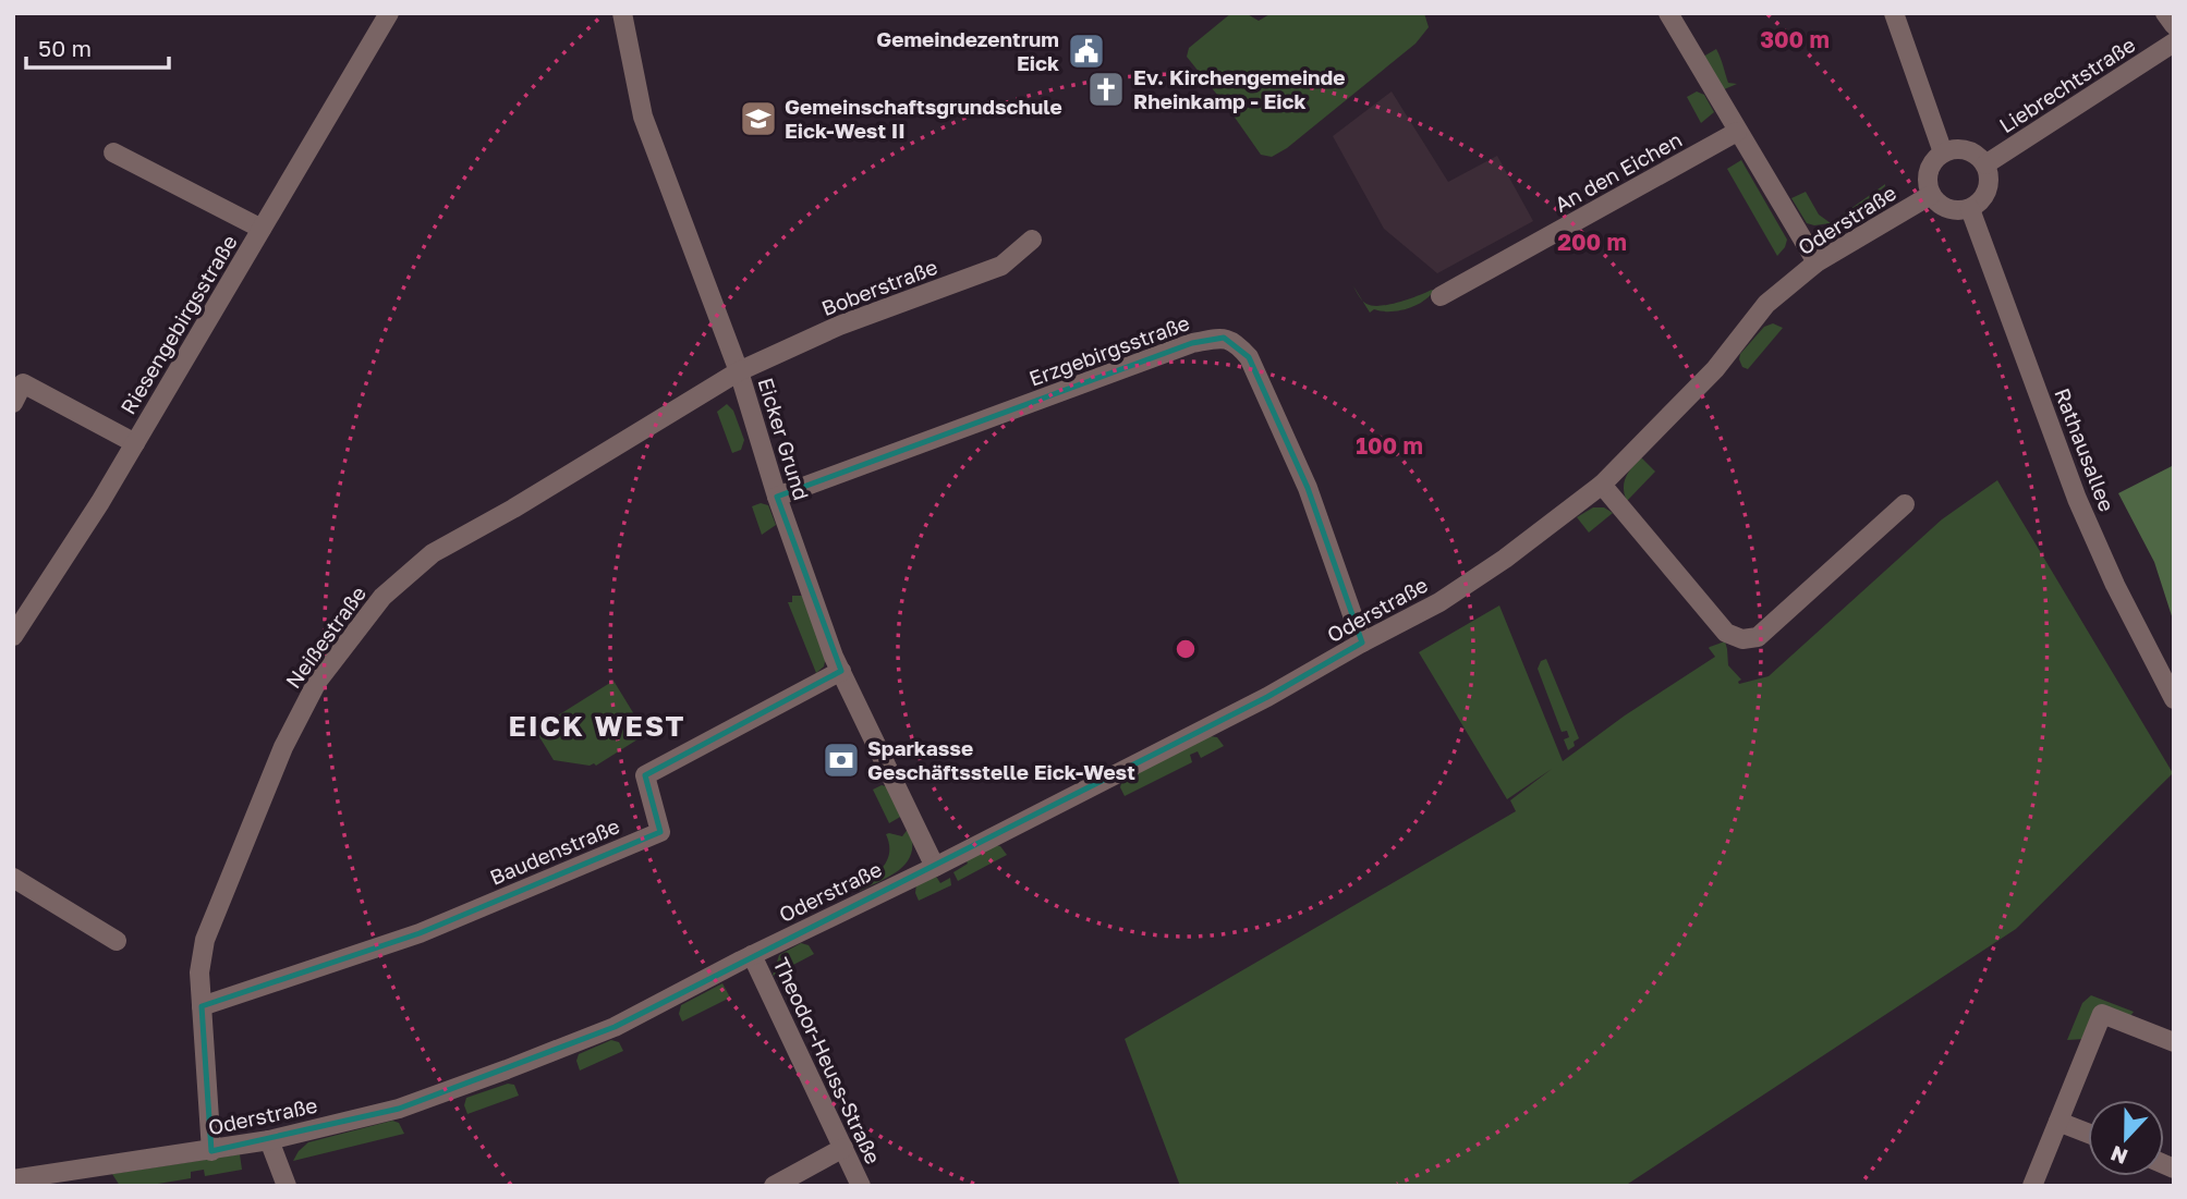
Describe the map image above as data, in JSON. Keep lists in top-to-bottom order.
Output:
{
  "streets": {
    "street": [
      "Liebrechtstraße",
      "An den Eichen",
      "Oderstraße",
      "Boberstraße",
      "Riesengebirgsstraße",
      "Erzgebirgsstraße",
      "Eicker Grund",
      "Rathausallee",
      "Neißestraße",
      "Baudenstraße",
      "Theodor-Heuss-Straße"
    ]
  },
  "crossings": [
    ["Liebrechtstraße", "Oderstraße"],
    ["Liebrechtstraße", "Rathausallee"],
    ["Oderstraße", "Erzgebirgsstraße"],
    ["Oderstraße", "Eicker Grund"],
    ["Oderstraße", "Rathausallee"],
    ["Oderstraße", "Neißestraße"],
    ["Oderstraße", "Theodor-Heuss-Straße"],
    ["Boberstraße", "Eicker Grund"],
    ["Boberstraße", "Neißestraße"],
    ["Erzgebirgsstraße", "Eicker Grund"],
    ["Eicker Grund", "Neißestraße"],
    ["Eicker Grund", "Baudenstraße"],
    ["Neißestraße", "Baudenstraße"]
  ],
  "districts": ["EICK WEST"],
  "places": {
    "public building": ["Gemeindezentrum Eick"],
    "church": ["Ev. Kirchengemeinde Rheinkamp - Eick"],
    "school or university": ["Gemeinschaftsgrundschule Eick-West II"],
    "bank": ["Sparkasse Geschäftsstelle Eick-West"]
  },
  "scale_bar": "50 m",
  "north": "bottom",
  "rings": ["300 m", "200 m", "100 m"]
}
